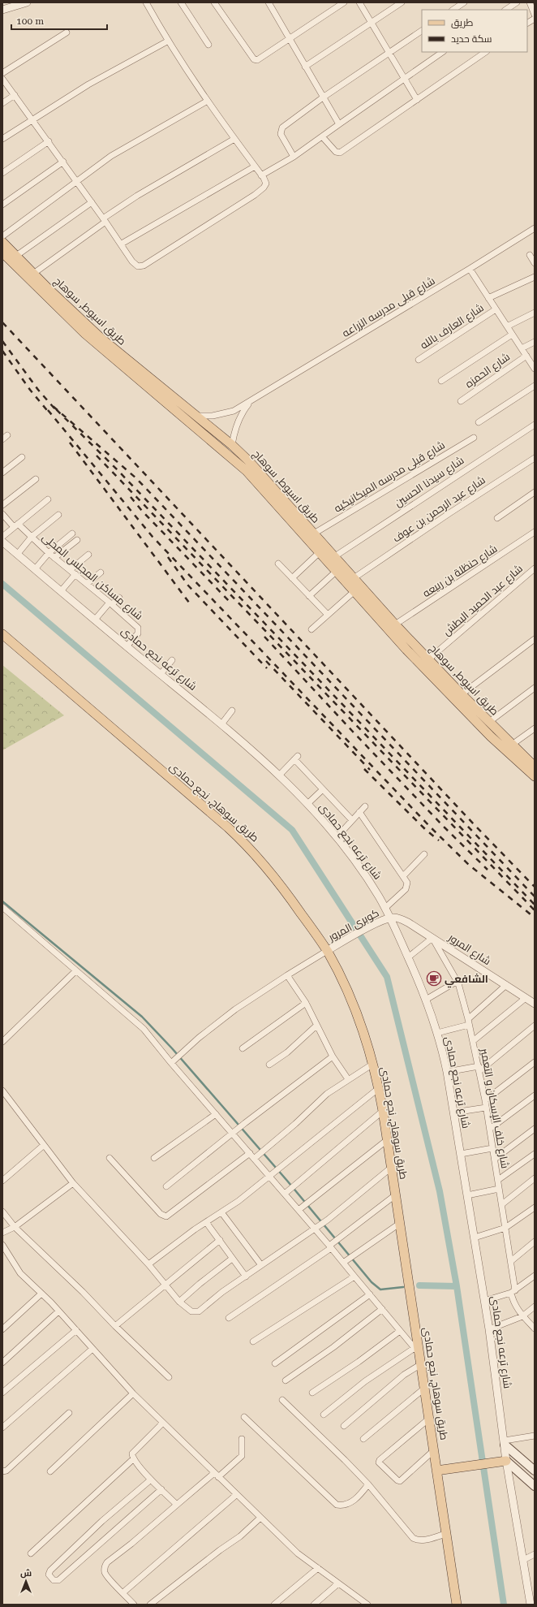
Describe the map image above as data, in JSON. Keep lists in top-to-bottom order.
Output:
{
  "streets": {
    "main road": ["طريق اسيوط, سوهاج", "طريق سوهاج, نجع حمادى"],
    "street": [
      "شارع قبلى مدرسه الزراعه",
      "شارع العارف بالله",
      "شارع الحمزه",
      "شارع قبلى مدرسه الميكانيكيه",
      "شارع سيدنا الحسين",
      "شارع عبد الرحمن بن عوف",
      "شارع حنظلة بن ربيعه",
      "شارع مساكن المجلس المحلى",
      "شارع عبد الحميد البطش",
      "شارع ترعه نجع حمادى",
      "كوبرى المرور",
      "شارع المرور",
      "شارع خلف الإسكان و التعمير"
    ]
  },
  "crossings": [
    ["شارع قبلى مدرسه الزراعه", "طريق اسيوط, سوهاج"],
    ["طريق اسيوط, سوهاج", "شارع قبلى مدرسه الميكانيكيه"],
    ["طريق اسيوط, سوهاج", "شارع سيدنا الحسين"],
    ["طريق اسيوط, سوهاج", "شارع عبد الرحمن بن عوف"],
    ["طريق اسيوط, سوهاج", "شارع حنظلة بن ربيعه"],
    ["طريق اسيوط, سوهاج", "شارع عبد الحميد البطش"],
    ["شارع مساكن المجلس المحلى", "شارع ترعه نجع حمادى"],
    ["شارع ترعه نجع حمادى", "كوبرى المرور"],
    ["شارع ترعه نجع حمادى", "شارع المرور"],
    ["طريق سوهاج, نجع حمادى", "كوبرى المرور"],
    ["كوبرى المرور", "شارع المرور"],
    ["شارع المرور", "شارع خلف الإسكان و التعمير"]
  ],
  "places": {
    "cafe": ["الشافعي"]
  },
  "legend": ["طريق", "سكة حديد"],
  "scale_bar": "100 m",
  "north": "top"
}
